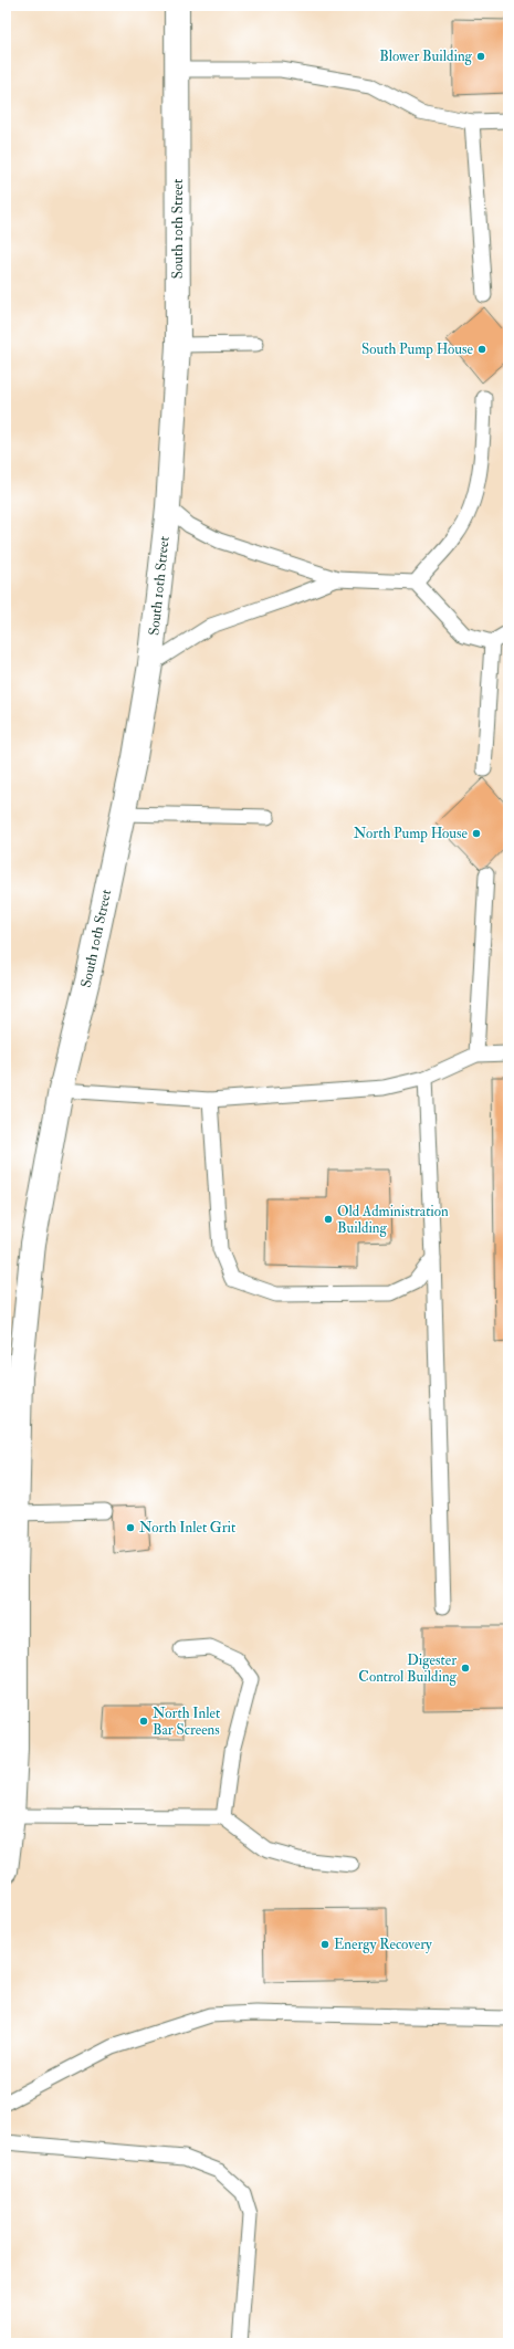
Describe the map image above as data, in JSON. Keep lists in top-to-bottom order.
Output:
{
  "streets": {
    "street": ["South 10th Street"]
  },
  "places": [
    "Blower Building",
    "South Pump House",
    "North Pump House",
    "Old Administration Building",
    "North Inlet Grit",
    "Digester Control Building",
    "North Inlet Bar Screens",
    "Energy Recovery"
  ]
}
